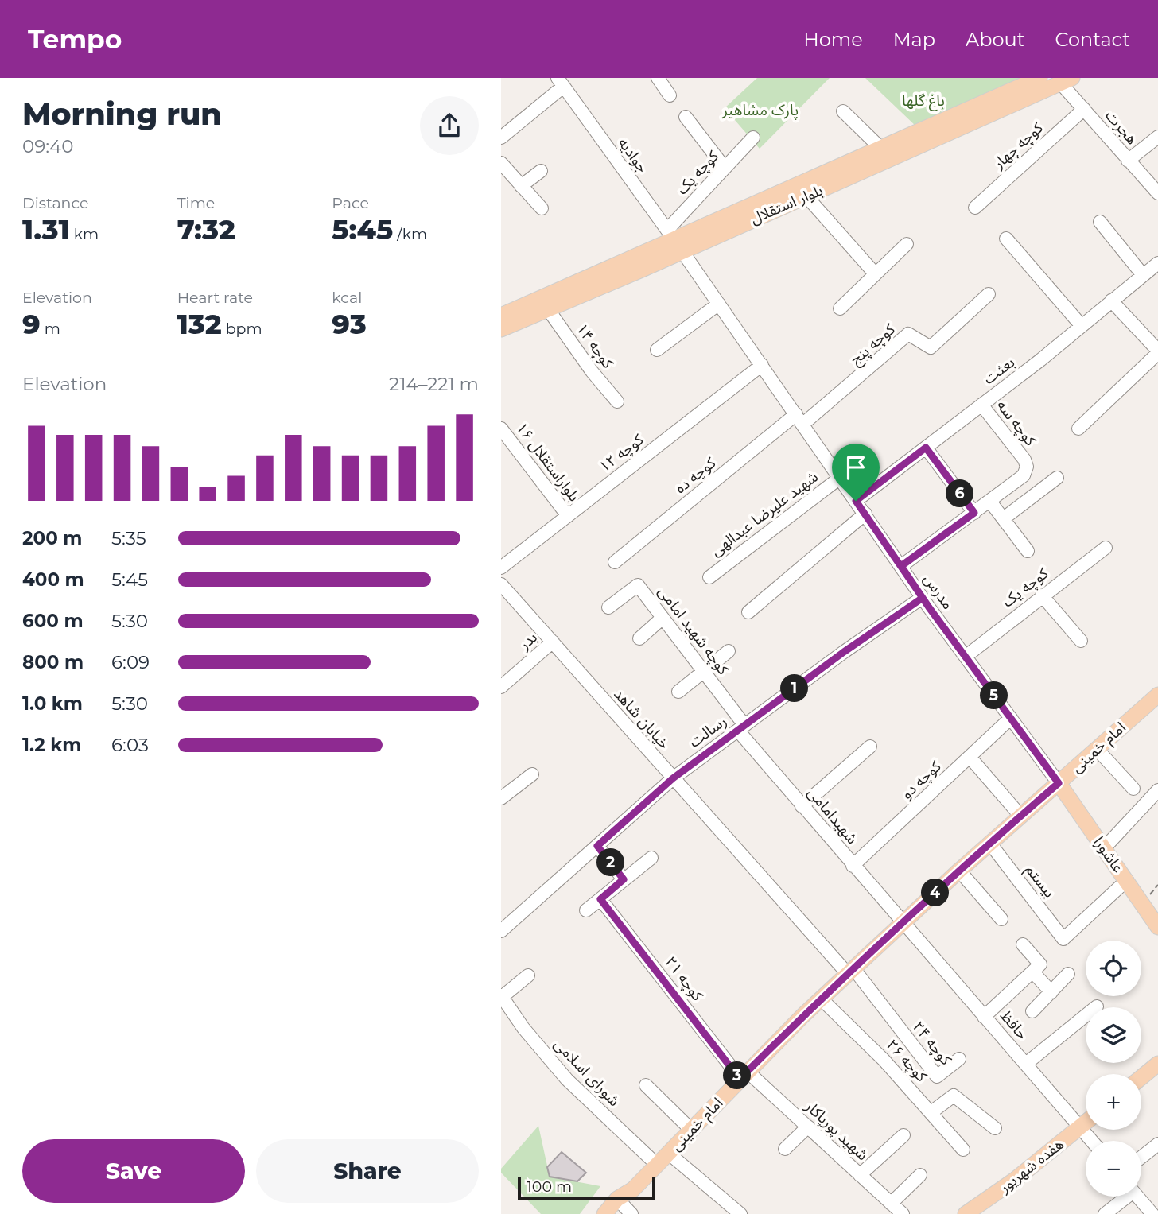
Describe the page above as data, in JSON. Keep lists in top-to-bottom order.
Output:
{
  "streets": {
    "main road": [
      "بلوار استقلال",
      "امام خمینی",
      "عاشورا",
      "هفده شهریور"
    ],
    "street": [
      "هجرت",
      "کوچه چهار",
      "جوادیه",
      "کوچه یک",
      "کوچه پنج",
      "کوچه ۱۴",
      "بعثت",
      "کوچه سه",
      "کوچه ۱۲",
      "بلواراستقلال ۱۶",
      "کوچه ده",
      "شهید علیرضا عبدالهی",
      "مدرس",
      "کوچه شهید امامی",
      "بدر",
      "خیابان شاهد",
      "رسالت",
      "کوچه دو",
      "شهیدامامی",
      "بیستم",
      "کوچه ۲۱",
      "حافظ",
      "کوچه ۲۴",
      "کوچه ۲۶",
      "شورای اسلامی",
      "شهید پورپاکار"
    ]
  },
  "crossings": [
    ["هجرت", "کوچه چهار"],
    ["هجرت", "بلوار استقلال"],
    ["جوادیه", "کوچه یک"],
    ["جوادیه", "بلوار استقلال"],
    ["جوادیه", "مدرس"],
    ["کوچه یک", "بلوار استقلال"],
    ["کوچه یک", "مدرس"],
    ["بلوار استقلال", "کوچه ۱۴"],
    ["بلوار استقلال", "مدرس"],
    ["کوچه پنج", "کوچه ده"],
    ["کوچه پنج", "مدرس"],
    ["بعثت", "کوچه سه"],
    ["بعثت", "مدرس"],
    ["کوچه سه", "مدرس"],
    ["کوچه ۱۲", "بلواراستقلال ۱۶"],
    ["کوچه ۱۲", "مدرس"],
    ["کوچه ده", "مدرس"],
    ["شهید علیرضا عبدالهی", "مدرس"],
    ["مدرس", "رسالت"],
    ["مدرس", "امام خمینی"],
    ["مدرس", "کوچه دو"],
    ["مدرس", "عاشورا"],
    ["کوچه شهید امامی", "رسالت"],
    ["کوچه شهید امامی", "شهیدامامی"],
    ["بدر", "خیابان شاهد"],
    ["خیابان شاهد", "رسالت"],
    ["خیابان شاهد", "امام خمینی"],
    ["خیابان شاهد", "کوچه ۲۴"],
    ["رسالت", "شهیدامامی"],
    ["امام خمینی", "شهیدامامی"],
    ["امام خمینی", "عاشورا"],
    ["امام خمینی", "بیستم"],
    ["امام خمینی", "کوچه ۲۱"],
    ["امام خمینی", "حافظ"],
    ["امام خمینی", "کوچه ۲۴"],
    ["امام خمینی", "کوچه ۲۶"],
    ["امام خمینی", "شورای اسلامی"],
    ["امام خمینی", "شهید پورپاکار"],
    ["کوچه دو", "شهیدامامی"],
    ["شهیدامامی", "حافظ"],
    ["عاشورا", "بیستم"],
    ["کوچه ۲۱", "شهید پورپاکار"],
    ["حافظ", "هفده شهریور"]
  ],
  "parks": ["باغ گلها", "پارک مشاهیر"],
  "scale_bar": "100 m",
  "page": {
    "header": "Tempo",
    "nav": [
      "Home",
      "Map",
      "About",
      "Contact"
    ],
    "heading": ["Morning run", "09:40"],
    "stats": [
      ["Distance", "1.31 km"],
      ["Time", "7:32"],
      ["Pace", "5:45 /km"],
      ["Elevation", "9 m"],
      ["Heart rate", "132 bpm"],
      ["kcal", "93"]
    ],
    "chart": ["Elevation", "214–221 m"],
    "pins": [
      "6",
      "1",
      "5",
      "2",
      "4",
      "3"
    ],
    "list": [
      {
        "name": "200 m",
        "note": "5:35"
      },
      {
        "name": "400 m",
        "note": "5:45"
      },
      {
        "name": "600 m",
        "note": "5:30"
      },
      {
        "name": "800 m",
        "note": "6:09"
      },
      {
        "name": "1.0 km",
        "note": "5:30"
      },
      {
        "name": "1.2 km",
        "note": "6:03"
      }
    ],
    "map_buttons": ["+", "−"],
    "buttons": ["Save", "Share"],
    "scale": "100 m"
  }
}
